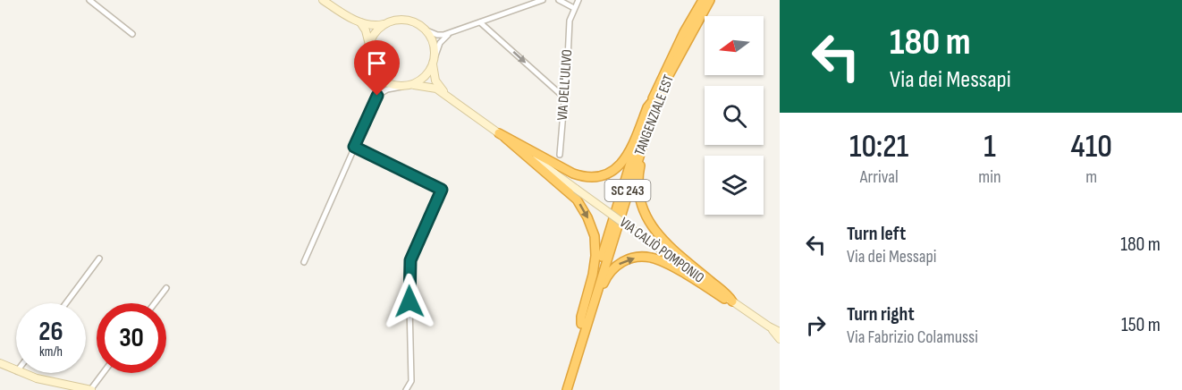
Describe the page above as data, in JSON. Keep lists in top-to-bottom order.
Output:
{
  "streets": {
    "highway": ["TANGENZIALE EST", "SC 243"],
    "street": ["VIA DELL'ULIVO", "VIA CALIÒ POMPONIO"]
  },
  "north": "left",
  "page": {
    "turn": ["180 m", "Via dei Messapi"],
    "eta": [
      "10:21",
      "Arrival",
      "1",
      "min",
      "410",
      "m"
    ],
    "list": [
      {
        "name": "Turn left",
        "note": "Via dei Messapi",
        "value": "180 m"
      },
      {
        "name": "Turn right",
        "note": "Via Fabrizio Colamussi",
        "value": "150 m"
      }
    ],
    "speed": "26 km/h",
    "limit": "30"
  }
}
